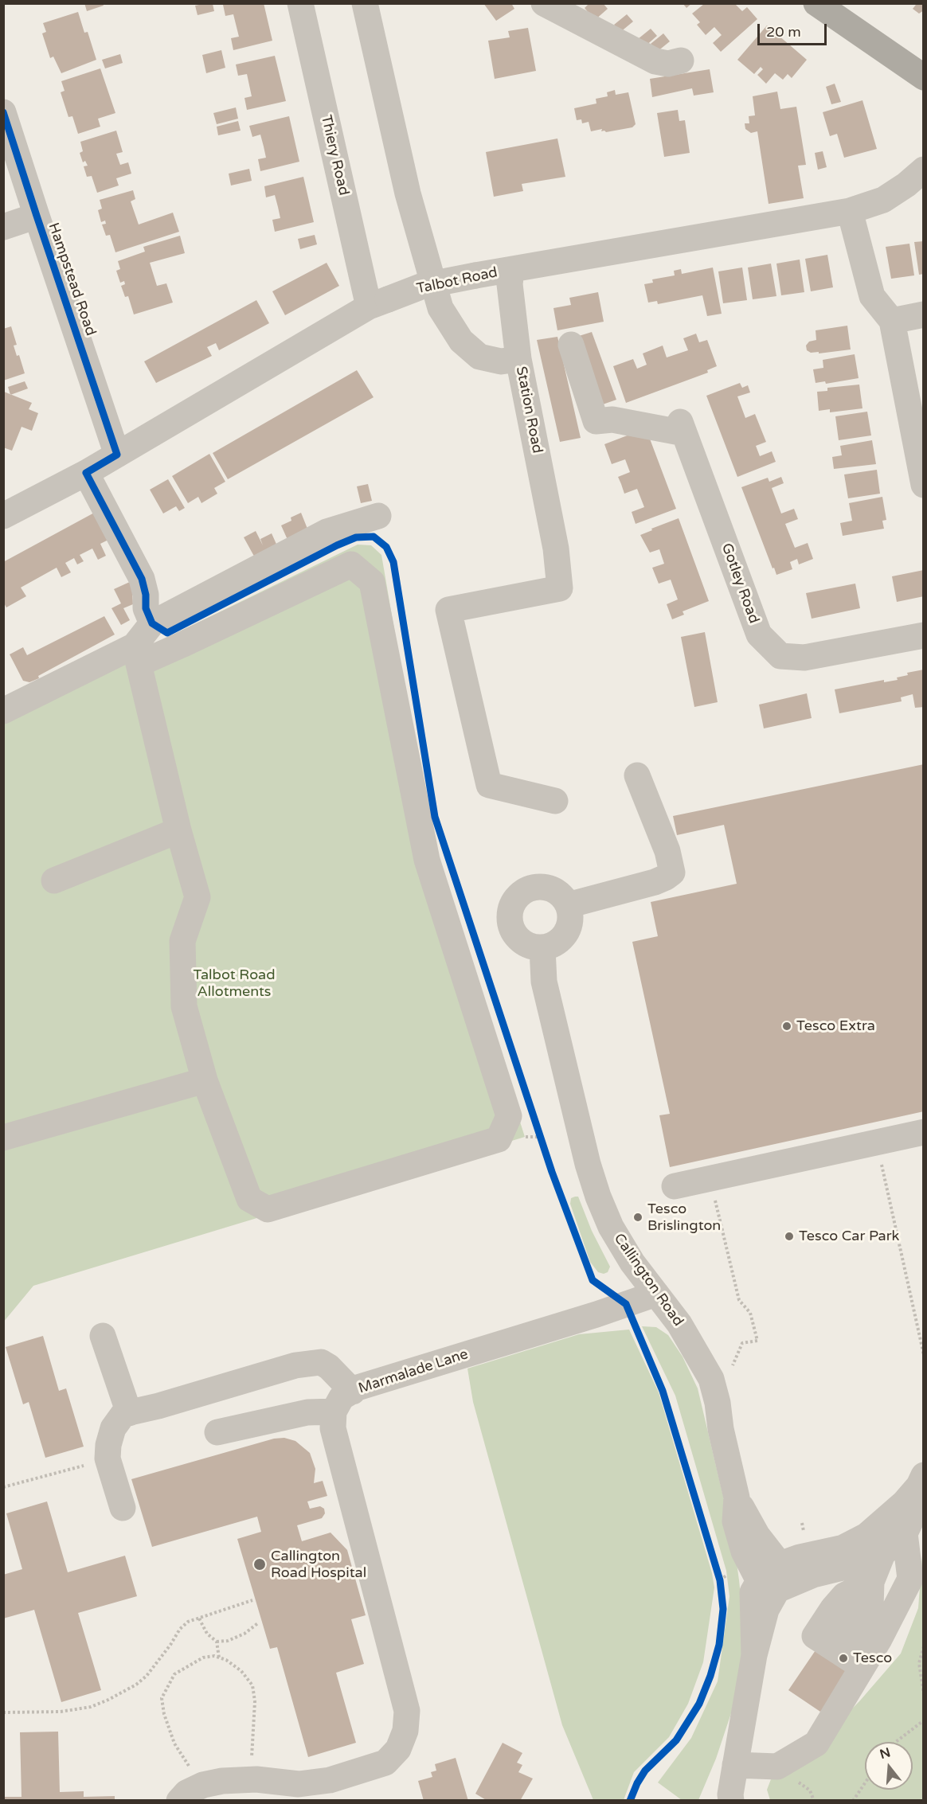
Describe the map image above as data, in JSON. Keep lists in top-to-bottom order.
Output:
{
  "streets": {
    "street": [
      "Thiery Road",
      "Hampstead Road",
      "Talbot Road",
      "Station Road",
      "Gotley Road",
      "Callington Road",
      "Marmalade Lane"
    ]
  },
  "crossings": [
    ["Thiery Road", "Talbot Road"],
    ["Hampstead Road", "Talbot Road"],
    ["Talbot Road", "Station Road"],
    ["Callington Road", "Marmalade Lane"]
  ],
  "parks": ["Talbot Road Allotments"],
  "places": [
    "Tesco Extra",
    "Tesco Brislington",
    "Tesco Car Park",
    "Callington Road Hospital",
    "Tesco"
  ],
  "scale_bar": "20 m",
  "north": "top"
}
